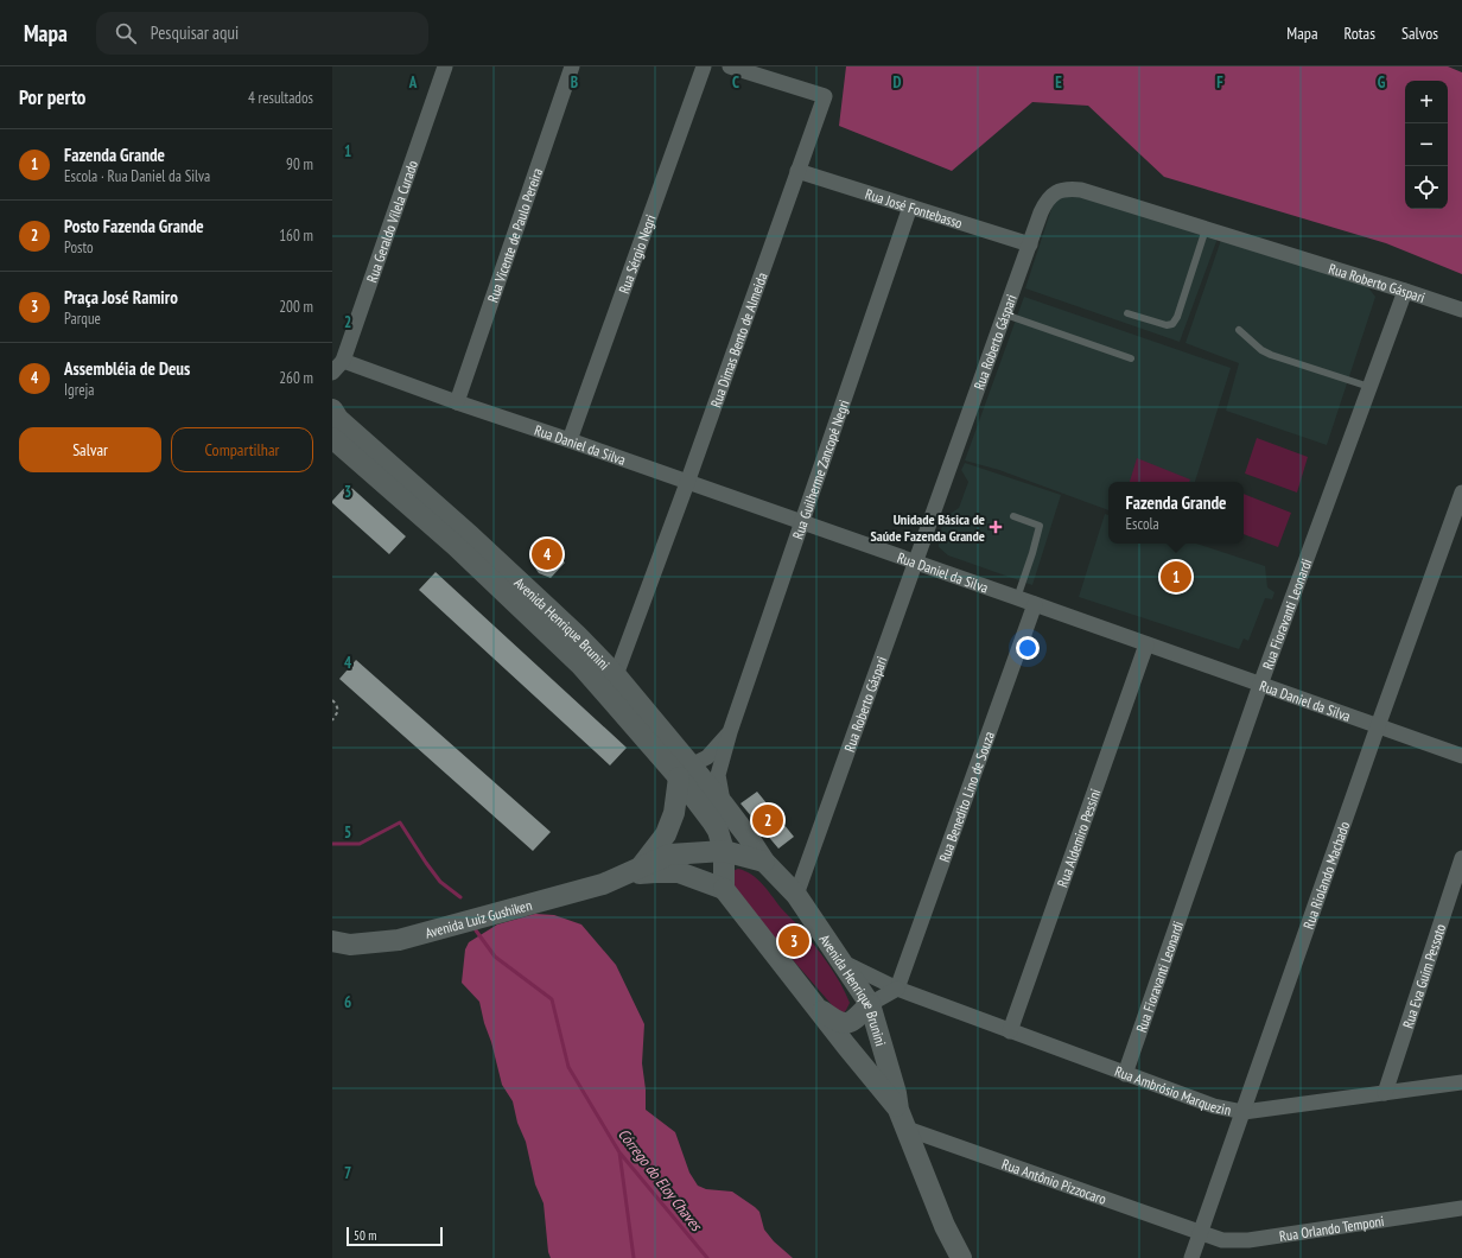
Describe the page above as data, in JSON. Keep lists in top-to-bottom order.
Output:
{
  "streets": {
    "main road": ["Avenida Henrique Brunini", "Avenida Luiz Gushiken"],
    "street": [
      "Rua José Fontebasso",
      "Rua Geraldo Vilela Curado",
      "Rua Vicente de Paulo Pereira",
      "Rua Sérgio Negri",
      "Rua Roberto Gáspari",
      "Rua Dimas Bento de Almeida",
      "Rua Daniel da Silva",
      "Rua Guilherme Zancopé Negri",
      "Rua Fioravanti Leonardi",
      "Rua Benedito Lino de Souza",
      "Rua Aldemiro Pessini",
      "Rua Riolando Machado",
      "Rua Eva Guim Pessoto",
      "Rua Ambrósio Marquezin",
      "Rua Antônio Pizzocaro",
      "Rua Orlando Temponi"
    ]
  },
  "crossings": [
    ["Rua José Fontebasso", "Rua Roberto Gáspari"],
    ["Rua José Fontebasso", "Rua Dimas Bento de Almeida"],
    ["Rua José Fontebasso", "Rua Guilherme Zancopé Negri"],
    ["Rua Geraldo Vilela Curado", "Rua Daniel da Silva"],
    ["Rua Vicente de Paulo Pereira", "Rua Daniel da Silva"],
    ["Rua Sérgio Negri", "Rua Daniel da Silva"],
    ["Rua Roberto Gáspari", "Rua Daniel da Silva"],
    ["Rua Roberto Gáspari", "Rua Fioravanti Leonardi"],
    ["Rua Roberto Gáspari", "Avenida Henrique Brunini"],
    ["Rua Dimas Bento de Almeida", "Rua Daniel da Silva"],
    ["Rua Dimas Bento de Almeida", "Avenida Henrique Brunini"],
    ["Rua Daniel da Silva", "Rua Guilherme Zancopé Negri"],
    ["Rua Daniel da Silva", "Rua Fioravanti Leonardi"],
    ["Rua Daniel da Silva", "Rua Benedito Lino de Souza"],
    ["Rua Daniel da Silva", "Rua Aldemiro Pessini"],
    ["Rua Daniel da Silva", "Rua Riolando Machado"],
    ["Rua Guilherme Zancopé Negri", "Avenida Henrique Brunini"],
    ["Rua Fioravanti Leonardi", "Rua Ambrósio Marquezin"],
    ["Avenida Henrique Brunini", "Avenida Luiz Gushiken"],
    ["Avenida Henrique Brunini", "Rua Ambrósio Marquezin"],
    ["Avenida Henrique Brunini", "Rua Antônio Pizzocaro"],
    ["Rua Benedito Lino de Souza", "Rua Ambrósio Marquezin"],
    ["Rua Aldemiro Pessini", "Rua Ambrósio Marquezin"],
    ["Rua Riolando Machado", "Rua Ambrósio Marquezin"],
    ["Rua Riolando Machado", "Rua Antônio Pizzocaro"],
    ["Rua Riolando Machado", "Rua Orlando Temponi"],
    ["Rua Eva Guim Pessoto", "Rua Ambrósio Marquezin"],
    ["Rua Antônio Pizzocaro", "Rua Orlando Temponi"]
  ],
  "water": ["Córrego do Eloy Chaves"],
  "places": {
    "health": ["Unidade Básica de Saúde Fazenda Grande"]
  },
  "scale_bar": "50 m",
  "page": {
    "header": "Mapa",
    "search": "Pesquisar aqui",
    "nav": ["Mapa", "Rotas", "Salvos"],
    "heading": ["Por perto", "4 resultados"],
    "map_buttons": ["+", "−"],
    "list": [
      {
        "mark": "1",
        "name": "Fazenda Grande",
        "note": "Escola · Rua Daniel da Silva",
        "value": "90 m"
      },
      {
        "mark": "2",
        "name": "Posto Fazenda Grande",
        "note": "Posto",
        "value": "160 m"
      },
      {
        "mark": "3",
        "name": "Praça José Ramiro",
        "note": "Parque",
        "value": "200 m"
      },
      {
        "mark": "4",
        "name": "Assembléia de Deus",
        "note": "Igreja",
        "value": "260 m"
      }
    ],
    "buttons": ["Salvar", "Compartilhar"],
    "popup": ["Fazenda Grande", "Escola"],
    "pins": [
      "4",
      "1",
      "2",
      "3"
    ],
    "scale": "50 m"
  },
  "grid": {
    "columns": [
      "A",
      "B",
      "C",
      "D",
      "E",
      "F",
      "G"
    ],
    "rows": [
      "1",
      "2",
      "3",
      "4",
      "5",
      "6",
      "7"
    ]
  }
}
